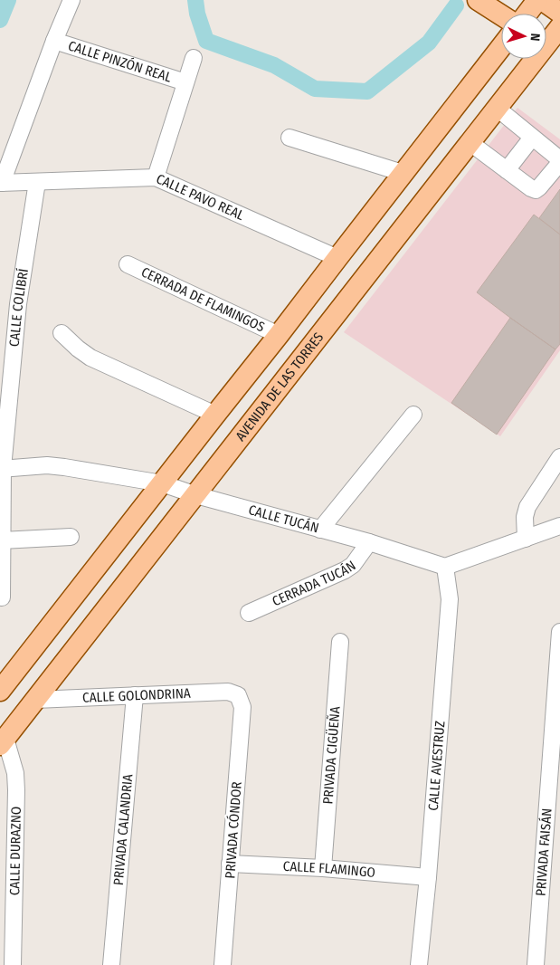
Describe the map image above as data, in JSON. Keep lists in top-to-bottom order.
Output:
{
  "streets": {
    "main road": ["AVENIDA DE LAS TORRES"],
    "street": [
      "CALLE PINZÓN REAL",
      "CALLE PAVO REAL",
      "CERRADA DE FLAMINGOS",
      "CALLE COLIBRÍ",
      "CALLE TUCÁN",
      "CERRADA TUCÁN",
      "CALLE GOLONDRINA",
      "PRIVADA CIGÜEÑA",
      "CALLE AVESTRUZ",
      "PRIVADA CALANDRIA",
      "PRIVADA CÓNDOR",
      "CALLE DURAZNO",
      "PRIVADA FAISÁN",
      "CALLE FLAMINGO"
    ]
  },
  "crossings": [
    ["CALLE PAVO REAL", "CALLE COLIBRÍ"],
    ["CALLE COLIBRÍ", "CALLE TUCÁN"],
    ["AVENIDA DE LAS TORRES", "CALLE TUCÁN"],
    ["AVENIDA DE LAS TORRES", "CALLE GOLONDRINA"],
    ["AVENIDA DE LAS TORRES", "CALLE DURAZNO"],
    ["CALLE TUCÁN", "CERRADA TUCÁN"],
    ["CALLE TUCÁN", "CALLE AVESTRUZ"],
    ["CALLE GOLONDRINA", "PRIVADA CALANDRIA"],
    ["CALLE GOLONDRINA", "PRIVADA CÓNDOR"],
    ["PRIVADA CIGÜEÑA", "CALLE FLAMINGO"],
    ["CALLE AVESTRUZ", "CALLE FLAMINGO"],
    ["PRIVADA CÓNDOR", "CALLE FLAMINGO"]
  ],
  "north": "right"
}
